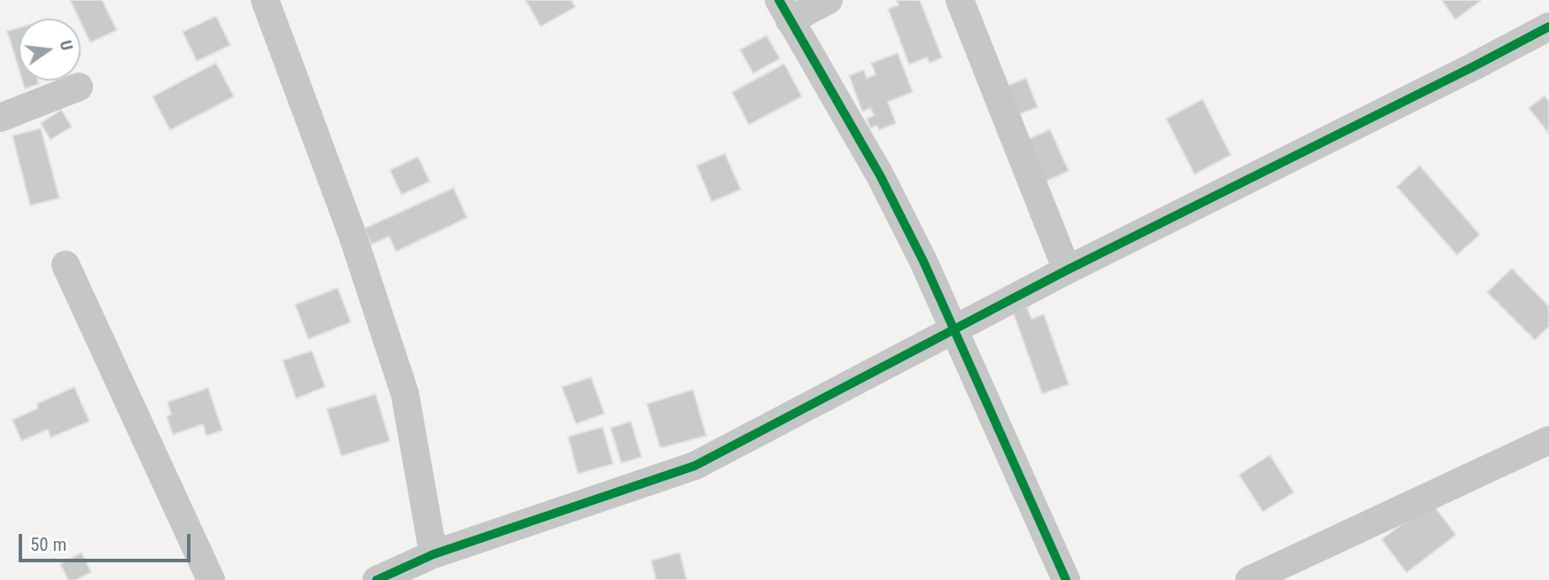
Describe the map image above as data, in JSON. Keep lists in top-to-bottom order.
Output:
{
  "scale_bar": "50 m",
  "north": "right"
}
